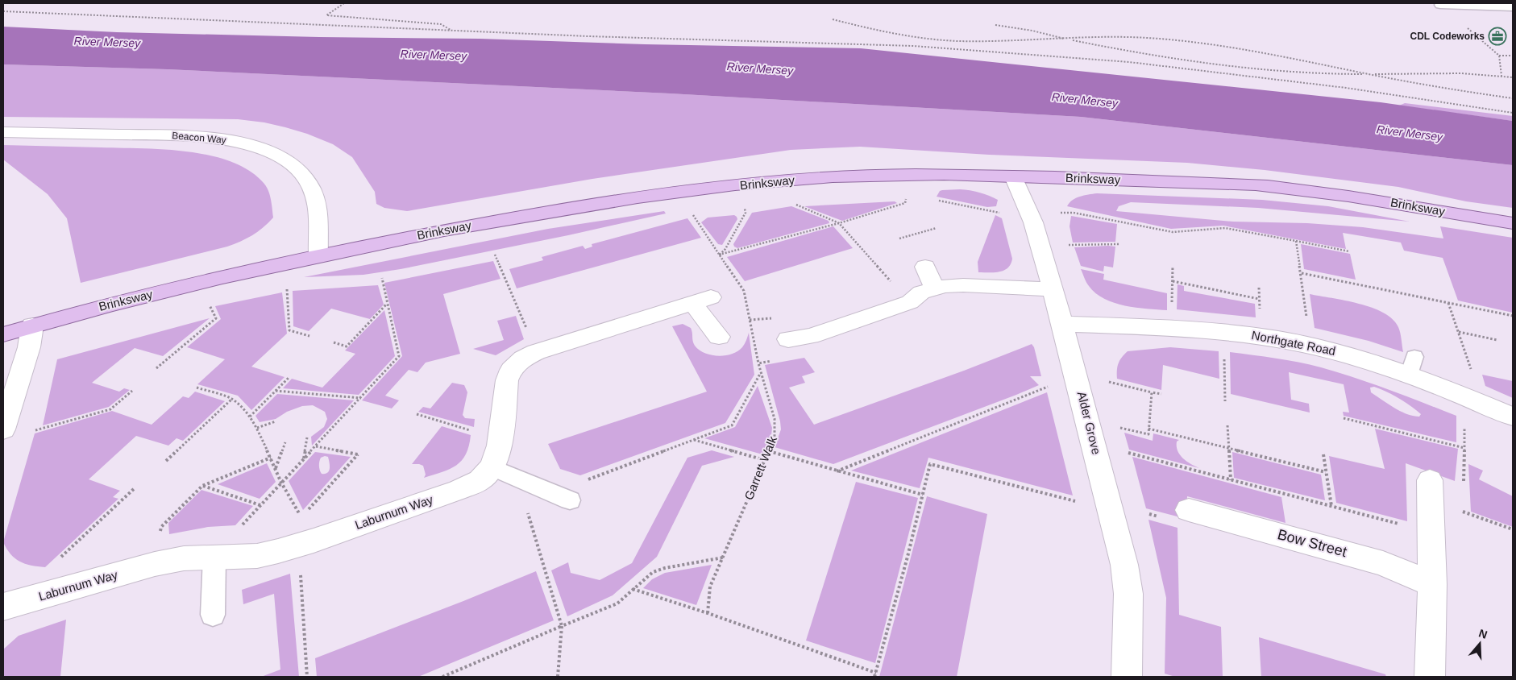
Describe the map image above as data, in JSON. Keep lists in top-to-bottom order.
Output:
{
  "streets": {
    "main road": ["Brinksway"],
    "street": [
      "Beacon Way",
      "Northgate Road",
      "Alder Grove",
      "Laburnum Way",
      "Bow Street"
    ],
    "path": ["Garrett Walk"]
  },
  "crossings": [
    ["Beacon Way", "Brinksway"],
    ["Brinksway", "Alder Grove"],
    ["Brinksway", "Garrett Walk"],
    ["Northgate Road", "Alder Grove"]
  ],
  "water": ["River Mersey"],
  "places": {
    "office": ["CDL Codeworks"]
  },
  "north": "top"
}
